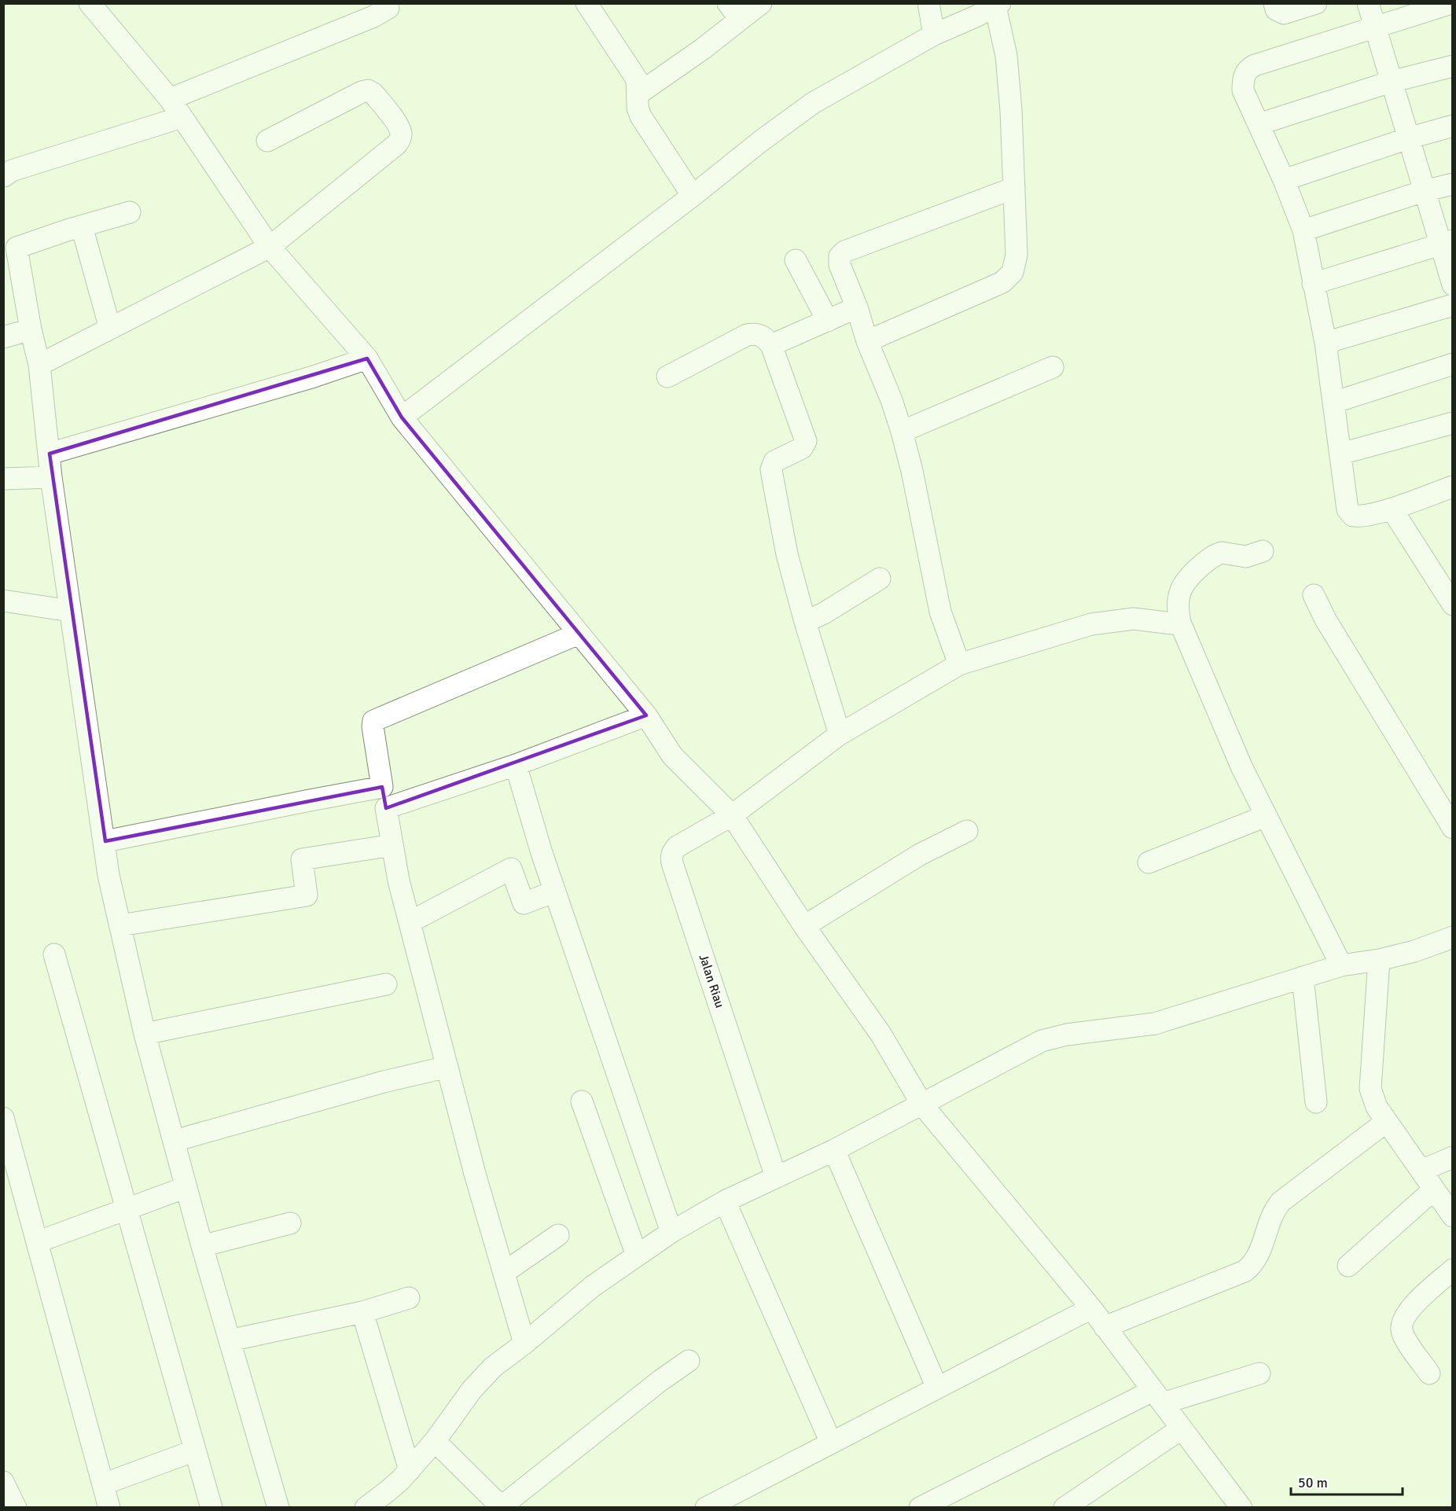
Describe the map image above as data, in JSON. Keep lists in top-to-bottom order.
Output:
{
  "streets": {
    "street": ["Jalan Riau"]
  },
  "scale_bar": "50 m"
}
